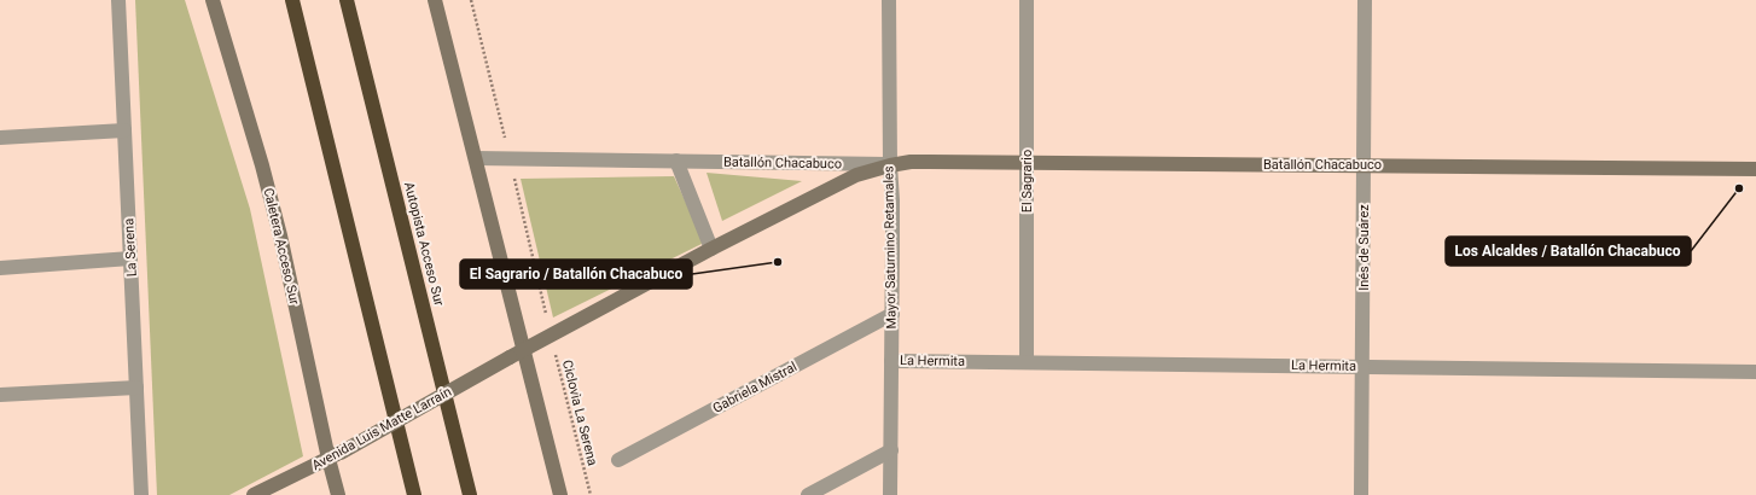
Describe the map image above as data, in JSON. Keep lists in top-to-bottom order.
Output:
{
  "streets": {
    "highway": ["Autopista Acceso Sur"],
    "street": [
      "Batallón Chacabuco",
      "El Sagrario",
      "Caletera Acceso Sur",
      "La Serena",
      "Mayor Saturnino Retamales",
      "Inés de Suárez",
      "La Hermita",
      "Gabriela Mistral",
      "Avenida Luis Matte Larraín"
    ],
    "path": ["Ciclovìa La Serena"]
  },
  "crossings": [
    ["Batallón Chacabuco", "El Sagrario"],
    ["Batallón Chacabuco", "Mayor Saturnino Retamales"],
    ["Batallón Chacabuco", "Inés de Suárez"],
    ["Batallón Chacabuco", "Ciclovìa La Serena"],
    ["Batallón Chacabuco", "Avenida Luis Matte Larraín"],
    ["El Sagrario", "La Hermita"],
    ["Caletera Acceso Sur", "Avenida Luis Matte Larraín"],
    ["Mayor Saturnino Retamales", "La Hermita"],
    ["Mayor Saturnino Retamales", "Gabriela Mistral"],
    ["Inés de Suárez", "La Hermita"]
  ],
  "places": ["Los Alcaldes / Batallón Chacabuco", "El Sagrario / Batallón Chacabuco"]
}
